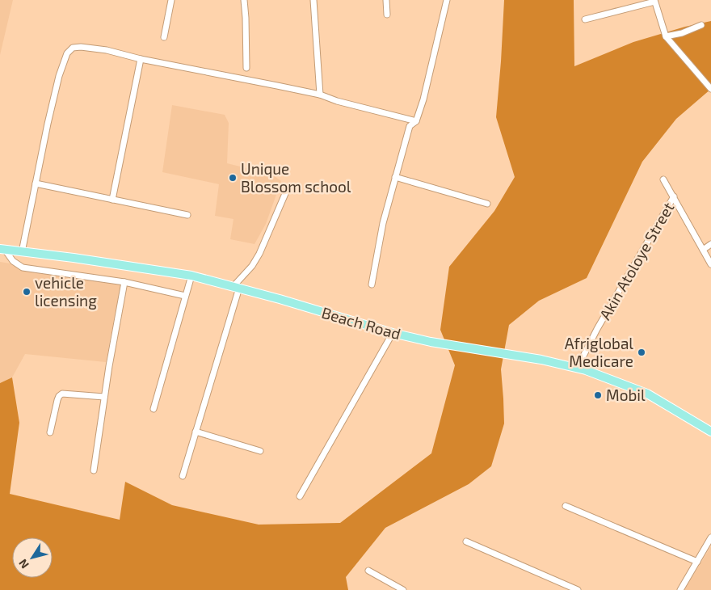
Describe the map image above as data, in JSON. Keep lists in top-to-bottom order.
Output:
{
  "streets": {
    "main road": ["Beach Road"],
    "street": ["Akin Atoloye Street"]
  },
  "crossings": [
    ["Akin Atoloye Street", "Beach Road"]
  ],
  "places": [
    "Unique Blossom school",
    "vehicle licensing",
    "Afriglobal Medicare",
    "Mobil"
  ],
  "north": "bottom left"
}
